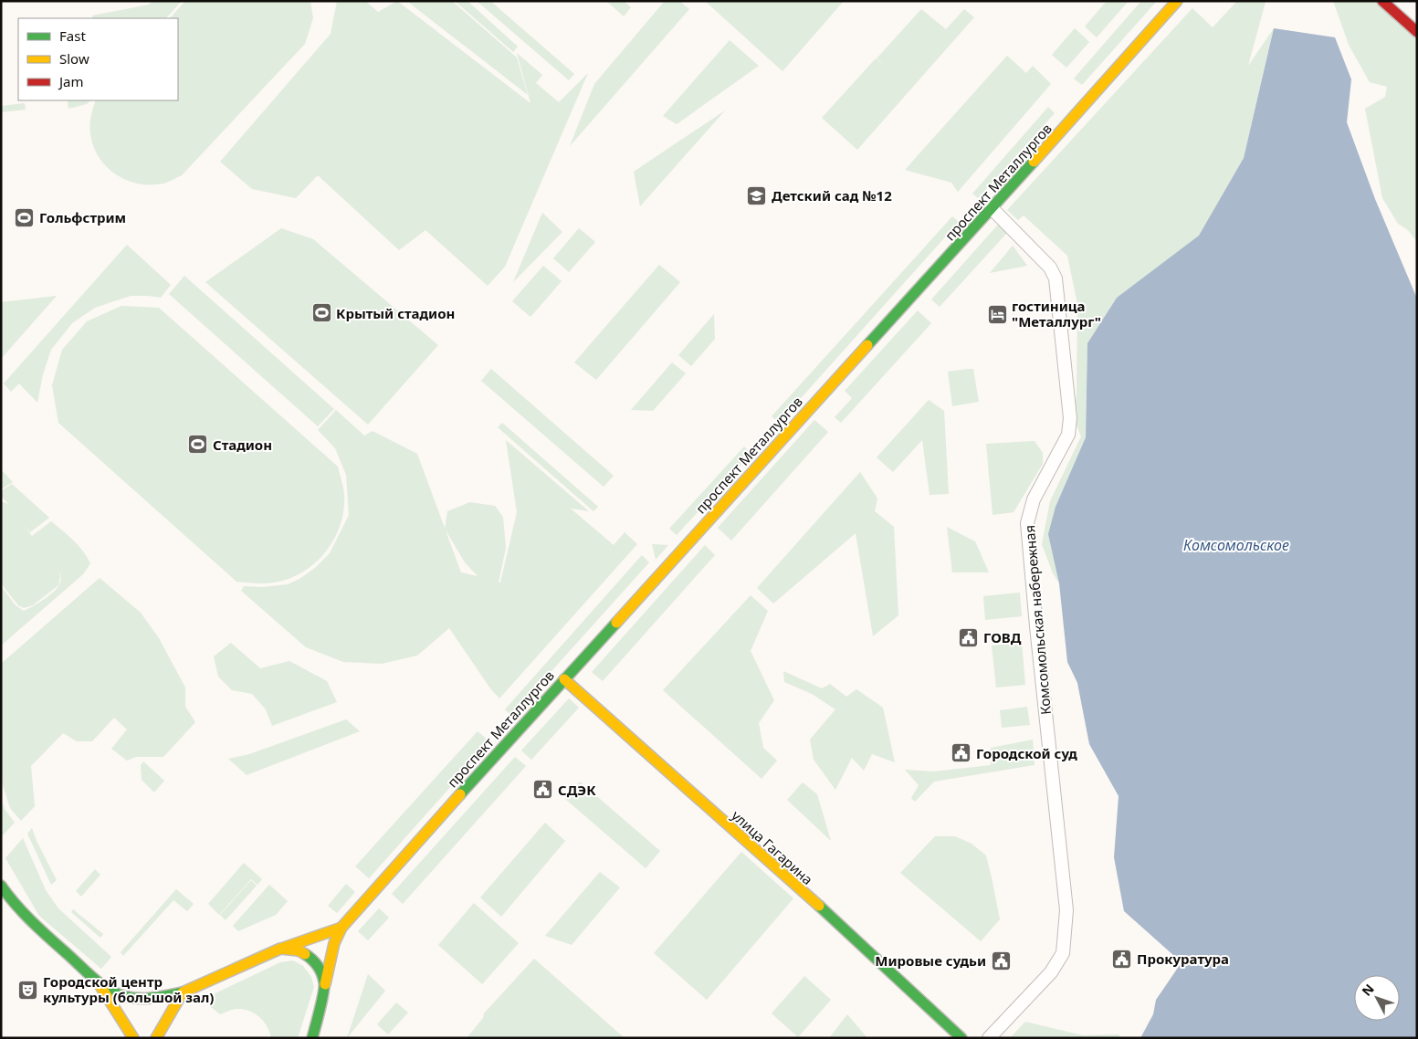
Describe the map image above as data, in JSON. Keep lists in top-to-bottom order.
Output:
{
  "streets": {
    "main road": ["проспект Металлургов", "улица Гагарина"],
    "street": ["Комсомольская набережная"]
  },
  "crossings": [
    ["проспект Металлургов", "Комсомольская набережная"],
    ["проспект Металлургов", "улица Гагарина"]
  ],
  "water": ["Комсомольское"],
  "places": {
    "school or university": ["Детский сад №12"],
    "sports": ["Гольфстрим", "Крытый стадион", "Стадион"],
    "hotel": ["гостиница \"Металлург\""],
    "public building": [
      "ГОВД",
      "Городской суд",
      "СДЭК",
      "Прокуратура",
      "Мировые судьи"
    ],
    "theatre": ["Городской центр культуры (большой зал)"]
  },
  "legend": ["Fast", "Slow", "Jam"],
  "north": "top left"
}
